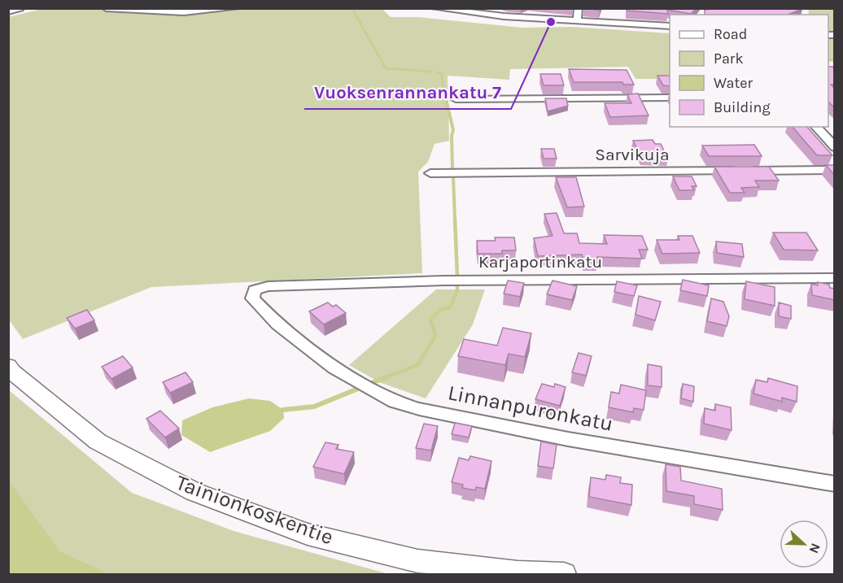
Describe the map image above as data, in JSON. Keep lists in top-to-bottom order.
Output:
{
  "streets": {
    "main road": ["Tainionkoskentie"],
    "street": ["Sarvikuja", "Karjaportinkatu", "Linnanpuronkatu"]
  },
  "crossings": [
    ["Karjaportinkatu", "Linnanpuronkatu"]
  ],
  "places": ["Vuoksenrannankatu 7"],
  "legend": [
    "Road",
    "Park",
    "Water",
    "Building"
  ],
  "north": "right"
}
